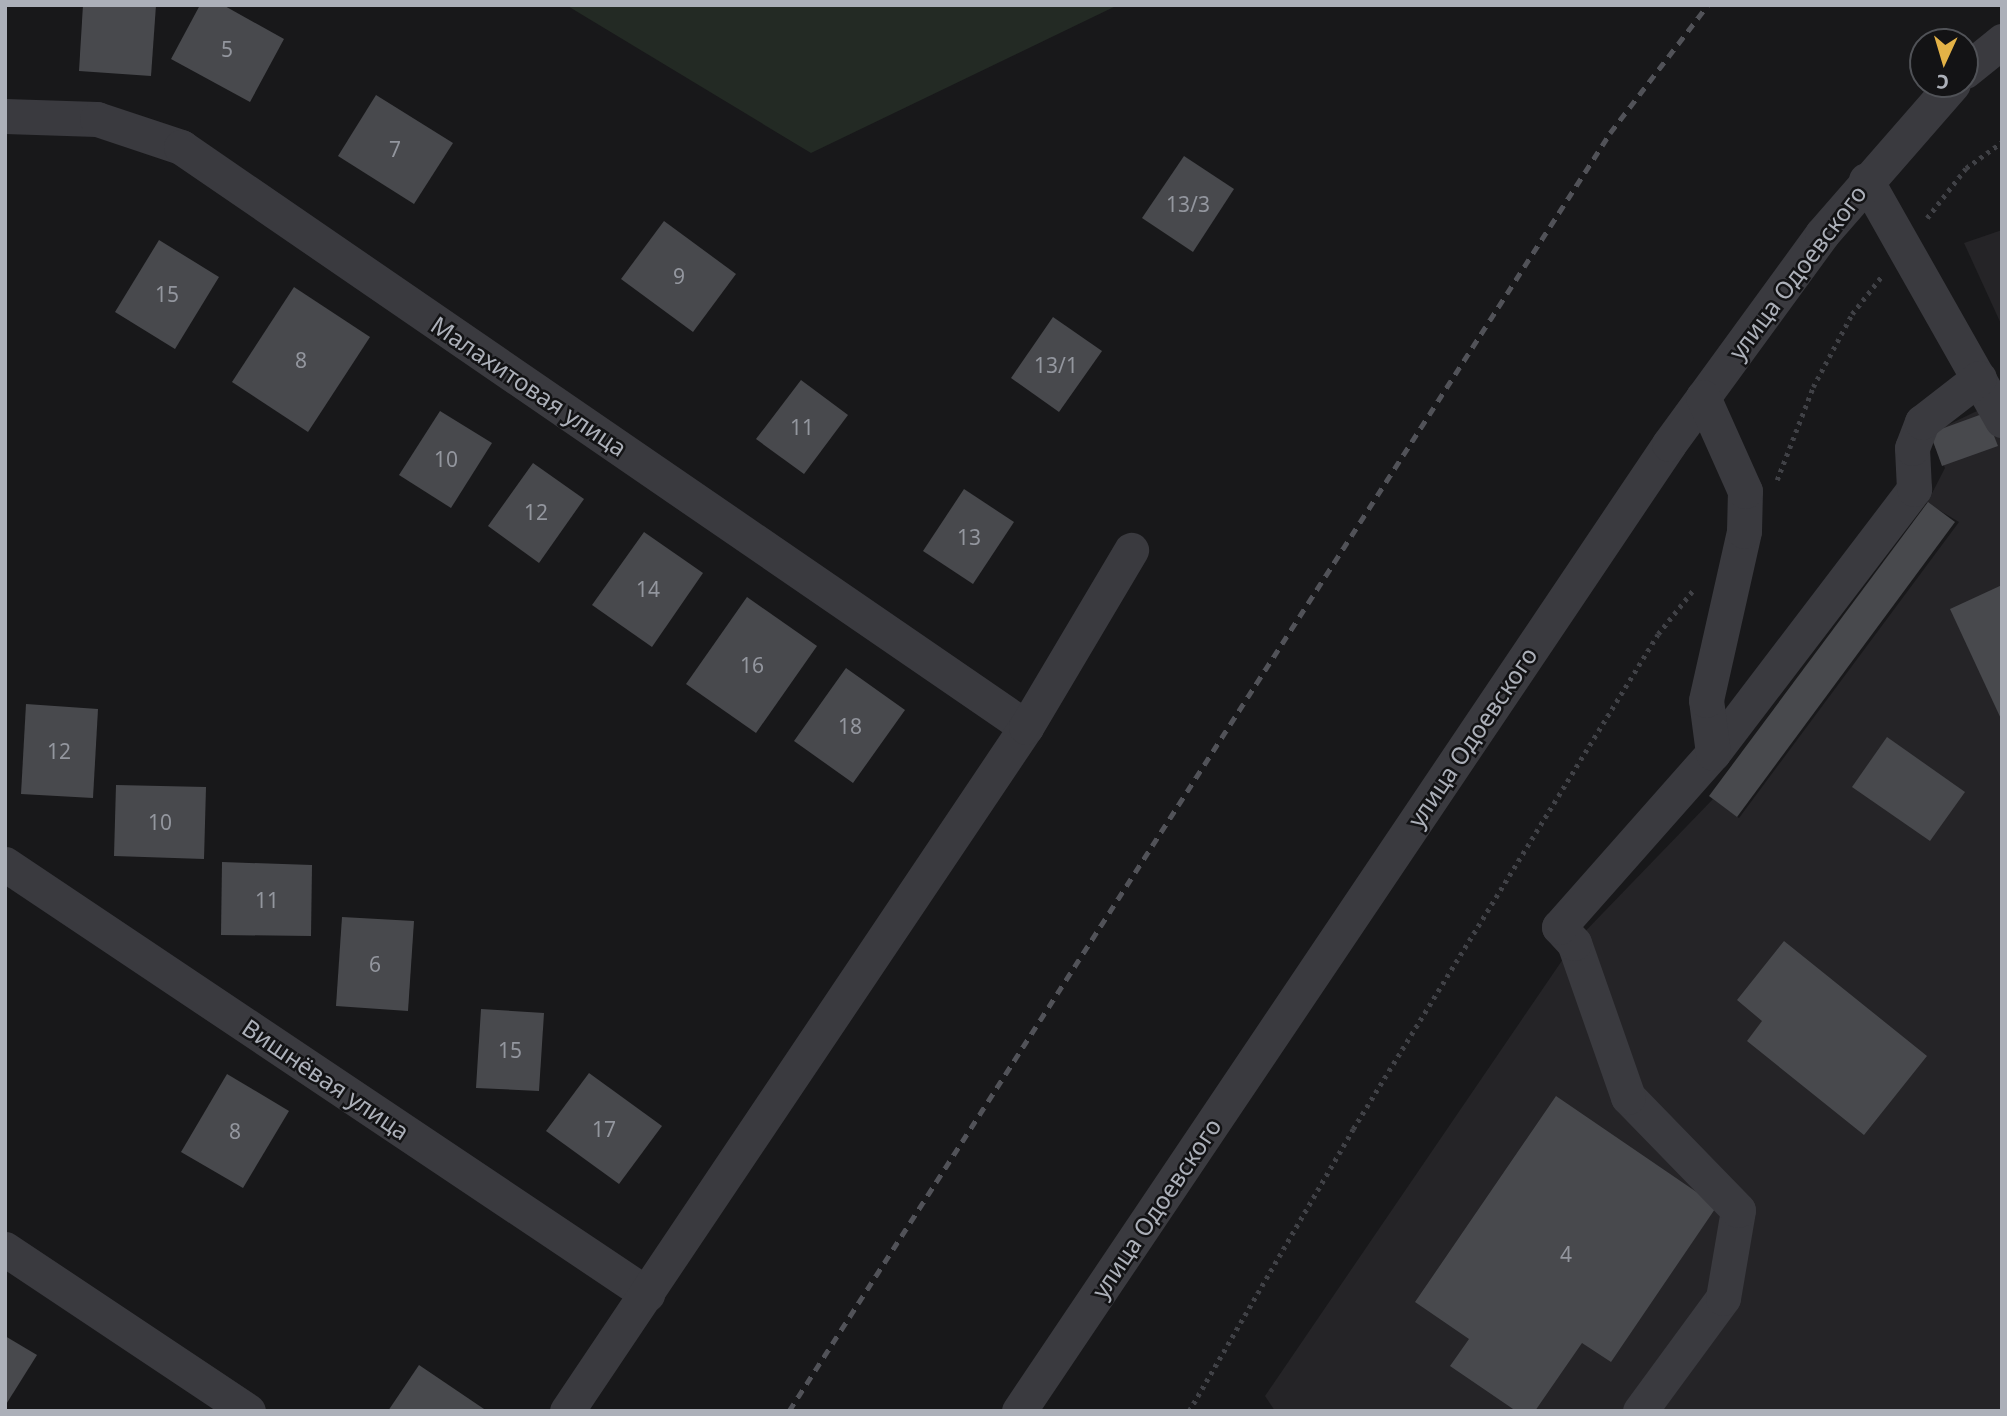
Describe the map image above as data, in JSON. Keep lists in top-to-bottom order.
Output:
{
  "streets": {
    "street": ["улица Одоевского", "Малахитовая улица", "Вишнёвая улица"]
  },
  "house_numbers": [
    "5",
    "7",
    "13/3",
    "9",
    "15",
    "8",
    "13/1",
    "11",
    "10",
    "12",
    "13",
    "14",
    "16",
    "18",
    "12",
    "10",
    "11",
    "6",
    "15",
    "17",
    "8",
    "4"
  ],
  "north": "bottom"
}
